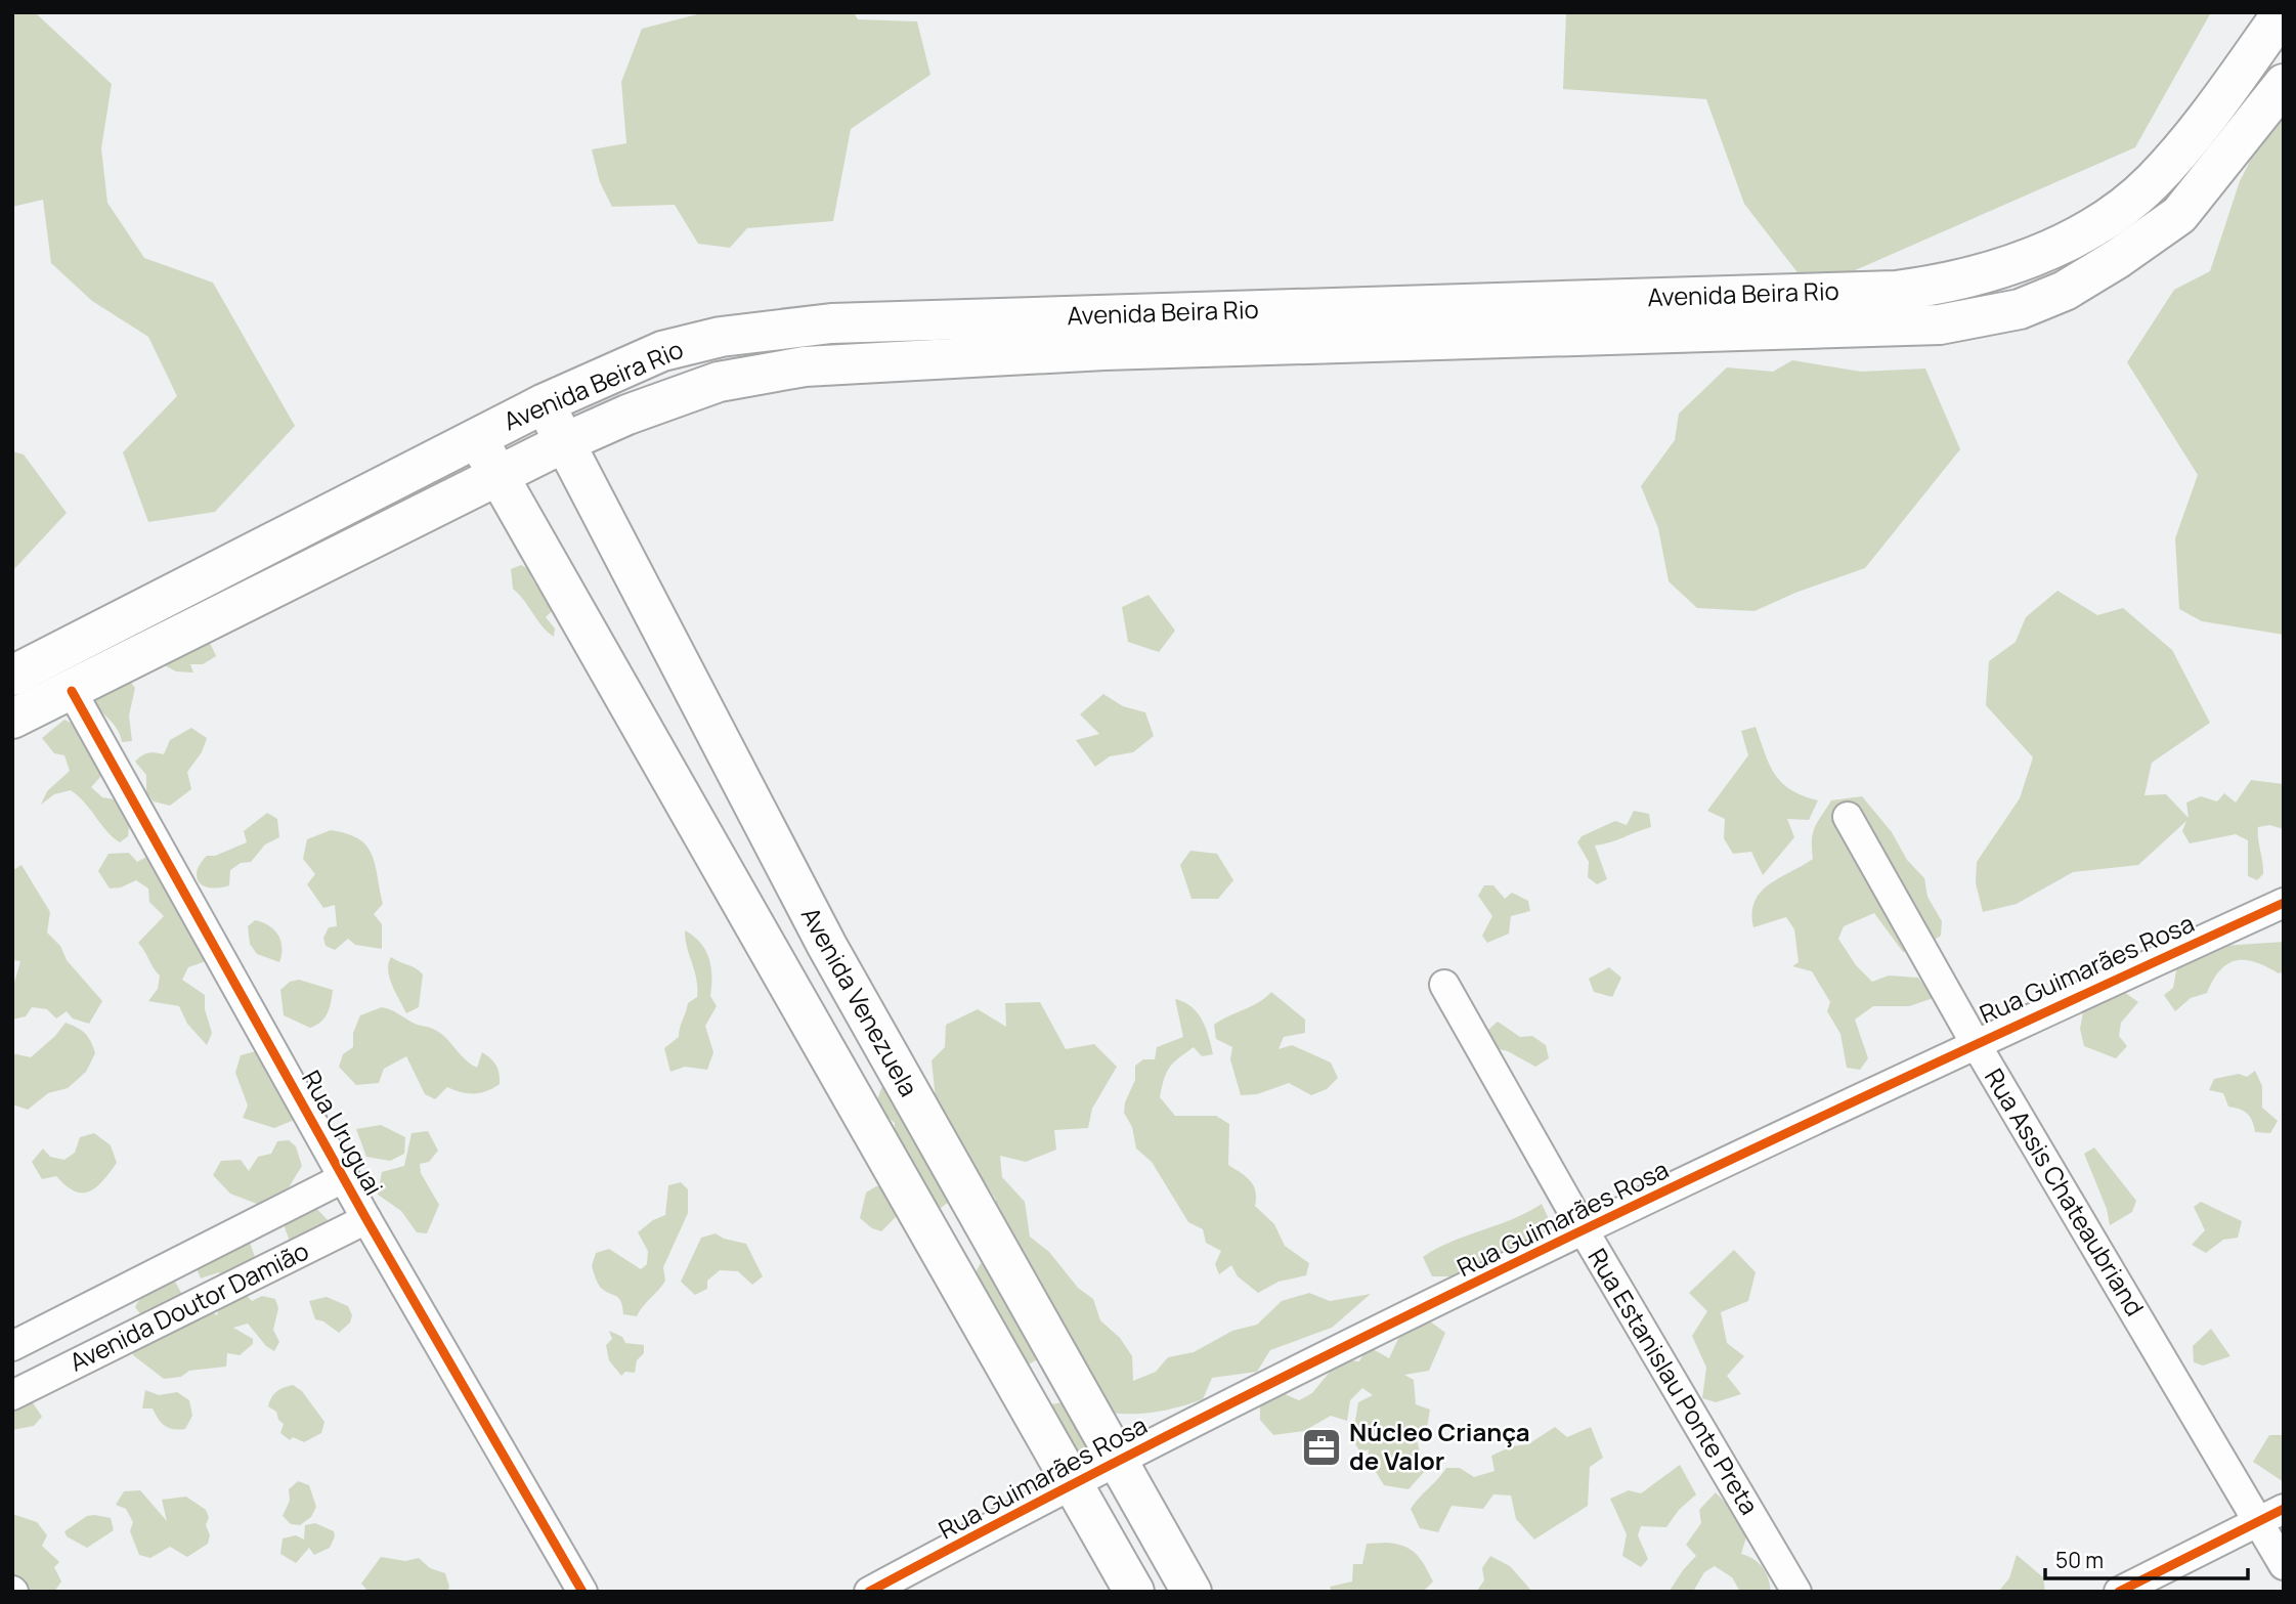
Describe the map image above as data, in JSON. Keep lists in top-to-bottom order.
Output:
{
  "streets": {
    "main road": ["Avenida Beira Rio", "Avenida Venezuela"],
    "street": [
      "Rua Guimarães Rosa",
      "Rua Uruguai",
      "Rua Assis Chateaubriand",
      "Avenida Doutor Damião",
      "Rua Estanislau Ponte Preta"
    ]
  },
  "crossings": [
    ["Avenida Beira Rio", "Avenida Venezuela"],
    ["Avenida Beira Rio", "Rua Uruguai"],
    ["Rua Guimarães Rosa", "Avenida Venezuela"],
    ["Rua Guimarães Rosa", "Rua Assis Chateaubriand"],
    ["Rua Guimarães Rosa", "Rua Estanislau Ponte Preta"],
    ["Rua Uruguai", "Avenida Doutor Damião"]
  ],
  "places": {
    "office": ["Núcleo Criança de Valor"]
  },
  "scale_bar": "50 m"
}
